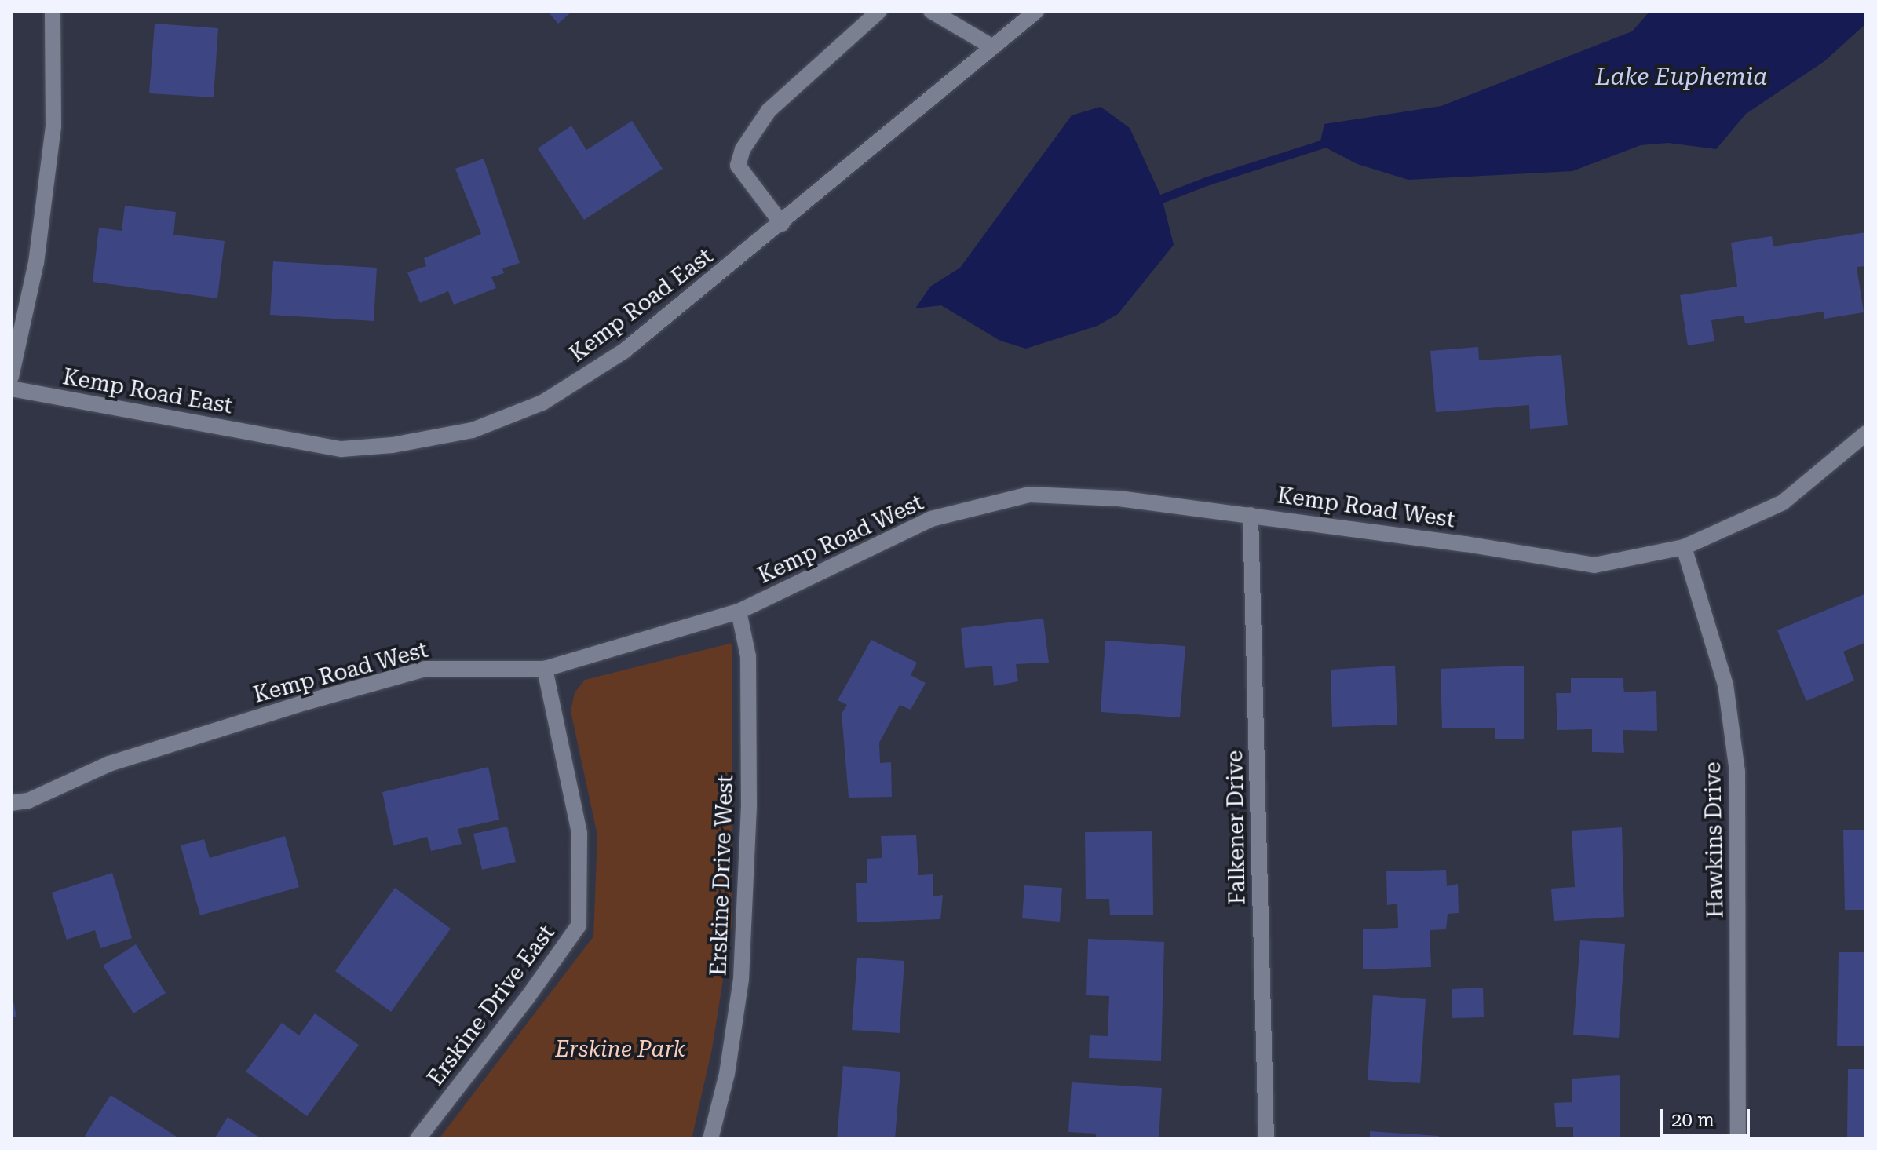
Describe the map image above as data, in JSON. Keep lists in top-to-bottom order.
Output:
{
  "streets": {
    "street": [
      "Kemp Road East",
      "Kemp Road West",
      "Falkener Drive",
      "Hawkins Drive",
      "Erskine Drive West",
      "Erskine Drive East"
    ]
  },
  "crossings": [
    ["Kemp Road West", "Falkener Drive"],
    ["Kemp Road West", "Hawkins Drive"],
    ["Kemp Road West", "Erskine Drive West"],
    ["Kemp Road West", "Erskine Drive East"]
  ],
  "water": ["Lake Euphemia"],
  "parks": ["Erskine Park"],
  "scale_bar": "20 m"
}
